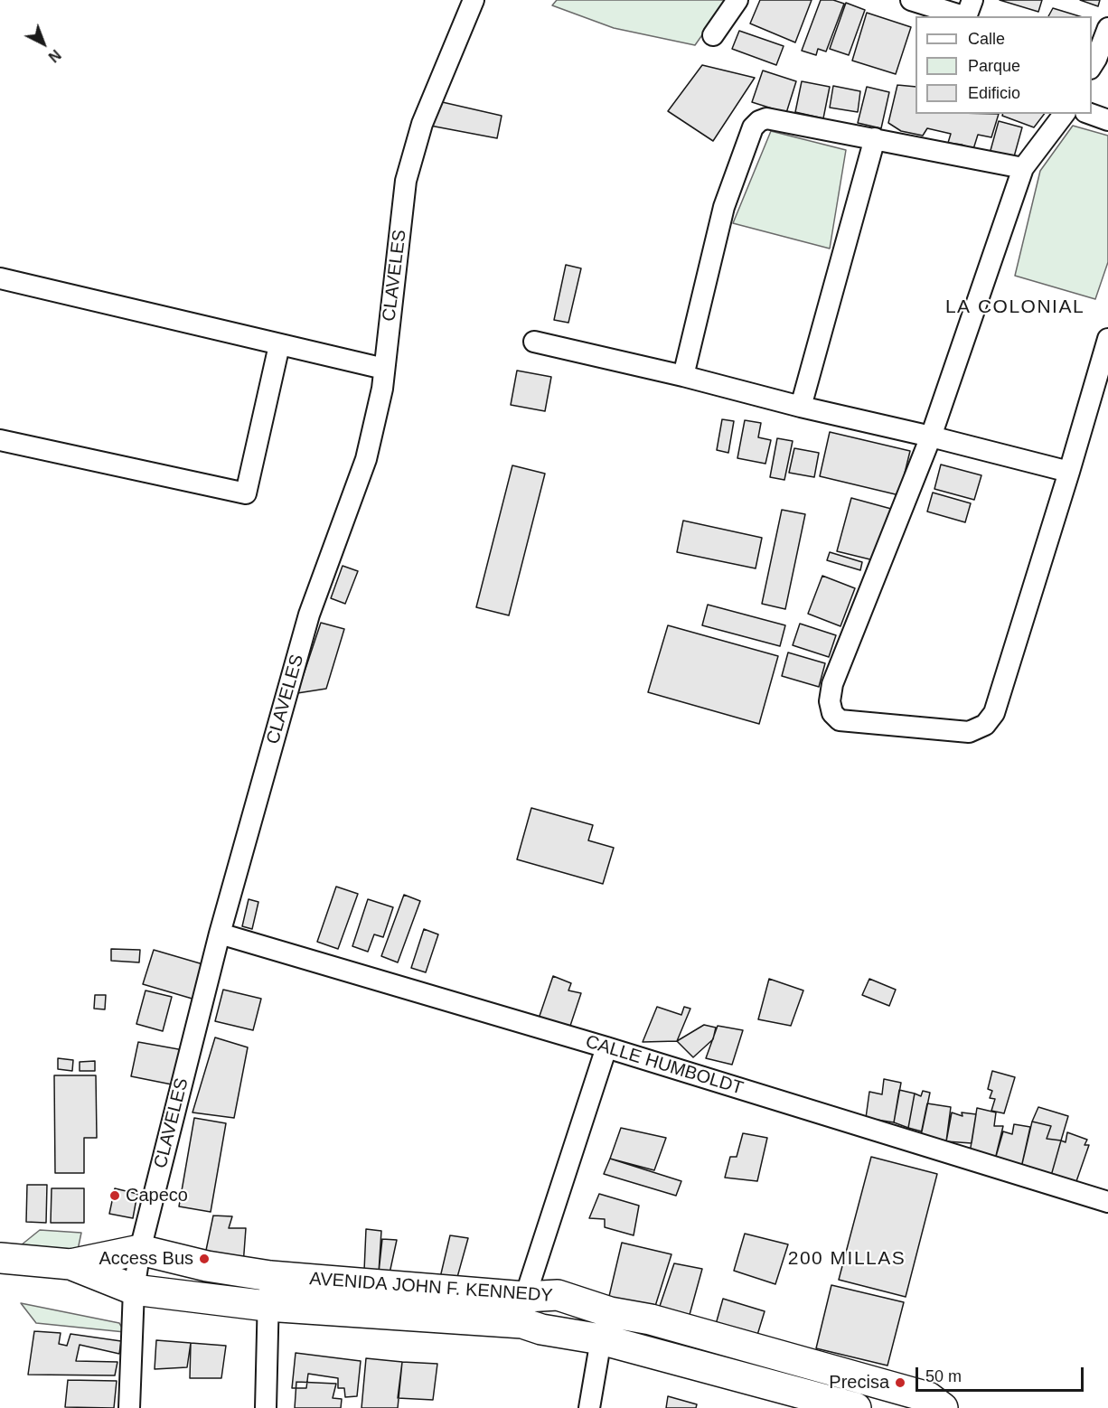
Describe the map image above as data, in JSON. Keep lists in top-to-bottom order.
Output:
{
  "streets": {
    "main road": ["AVENIDA JOHN F. KENNEDY"],
    "street": ["CLAVELES", "CALLE HUMBOLDT"]
  },
  "crossings": [
    ["CLAVELES", "CALLE HUMBOLDT"],
    ["CLAVELES", "AVENIDA JOHN F. KENNEDY"]
  ],
  "districts": ["LA COLONIAL", "200 MILLAS"],
  "places": ["Capeco", "Access Bus", "Precisa"],
  "legend": ["Calle", "Parque", "Edificio"],
  "scale_bar": "50 m",
  "north": "bottom right"
}
